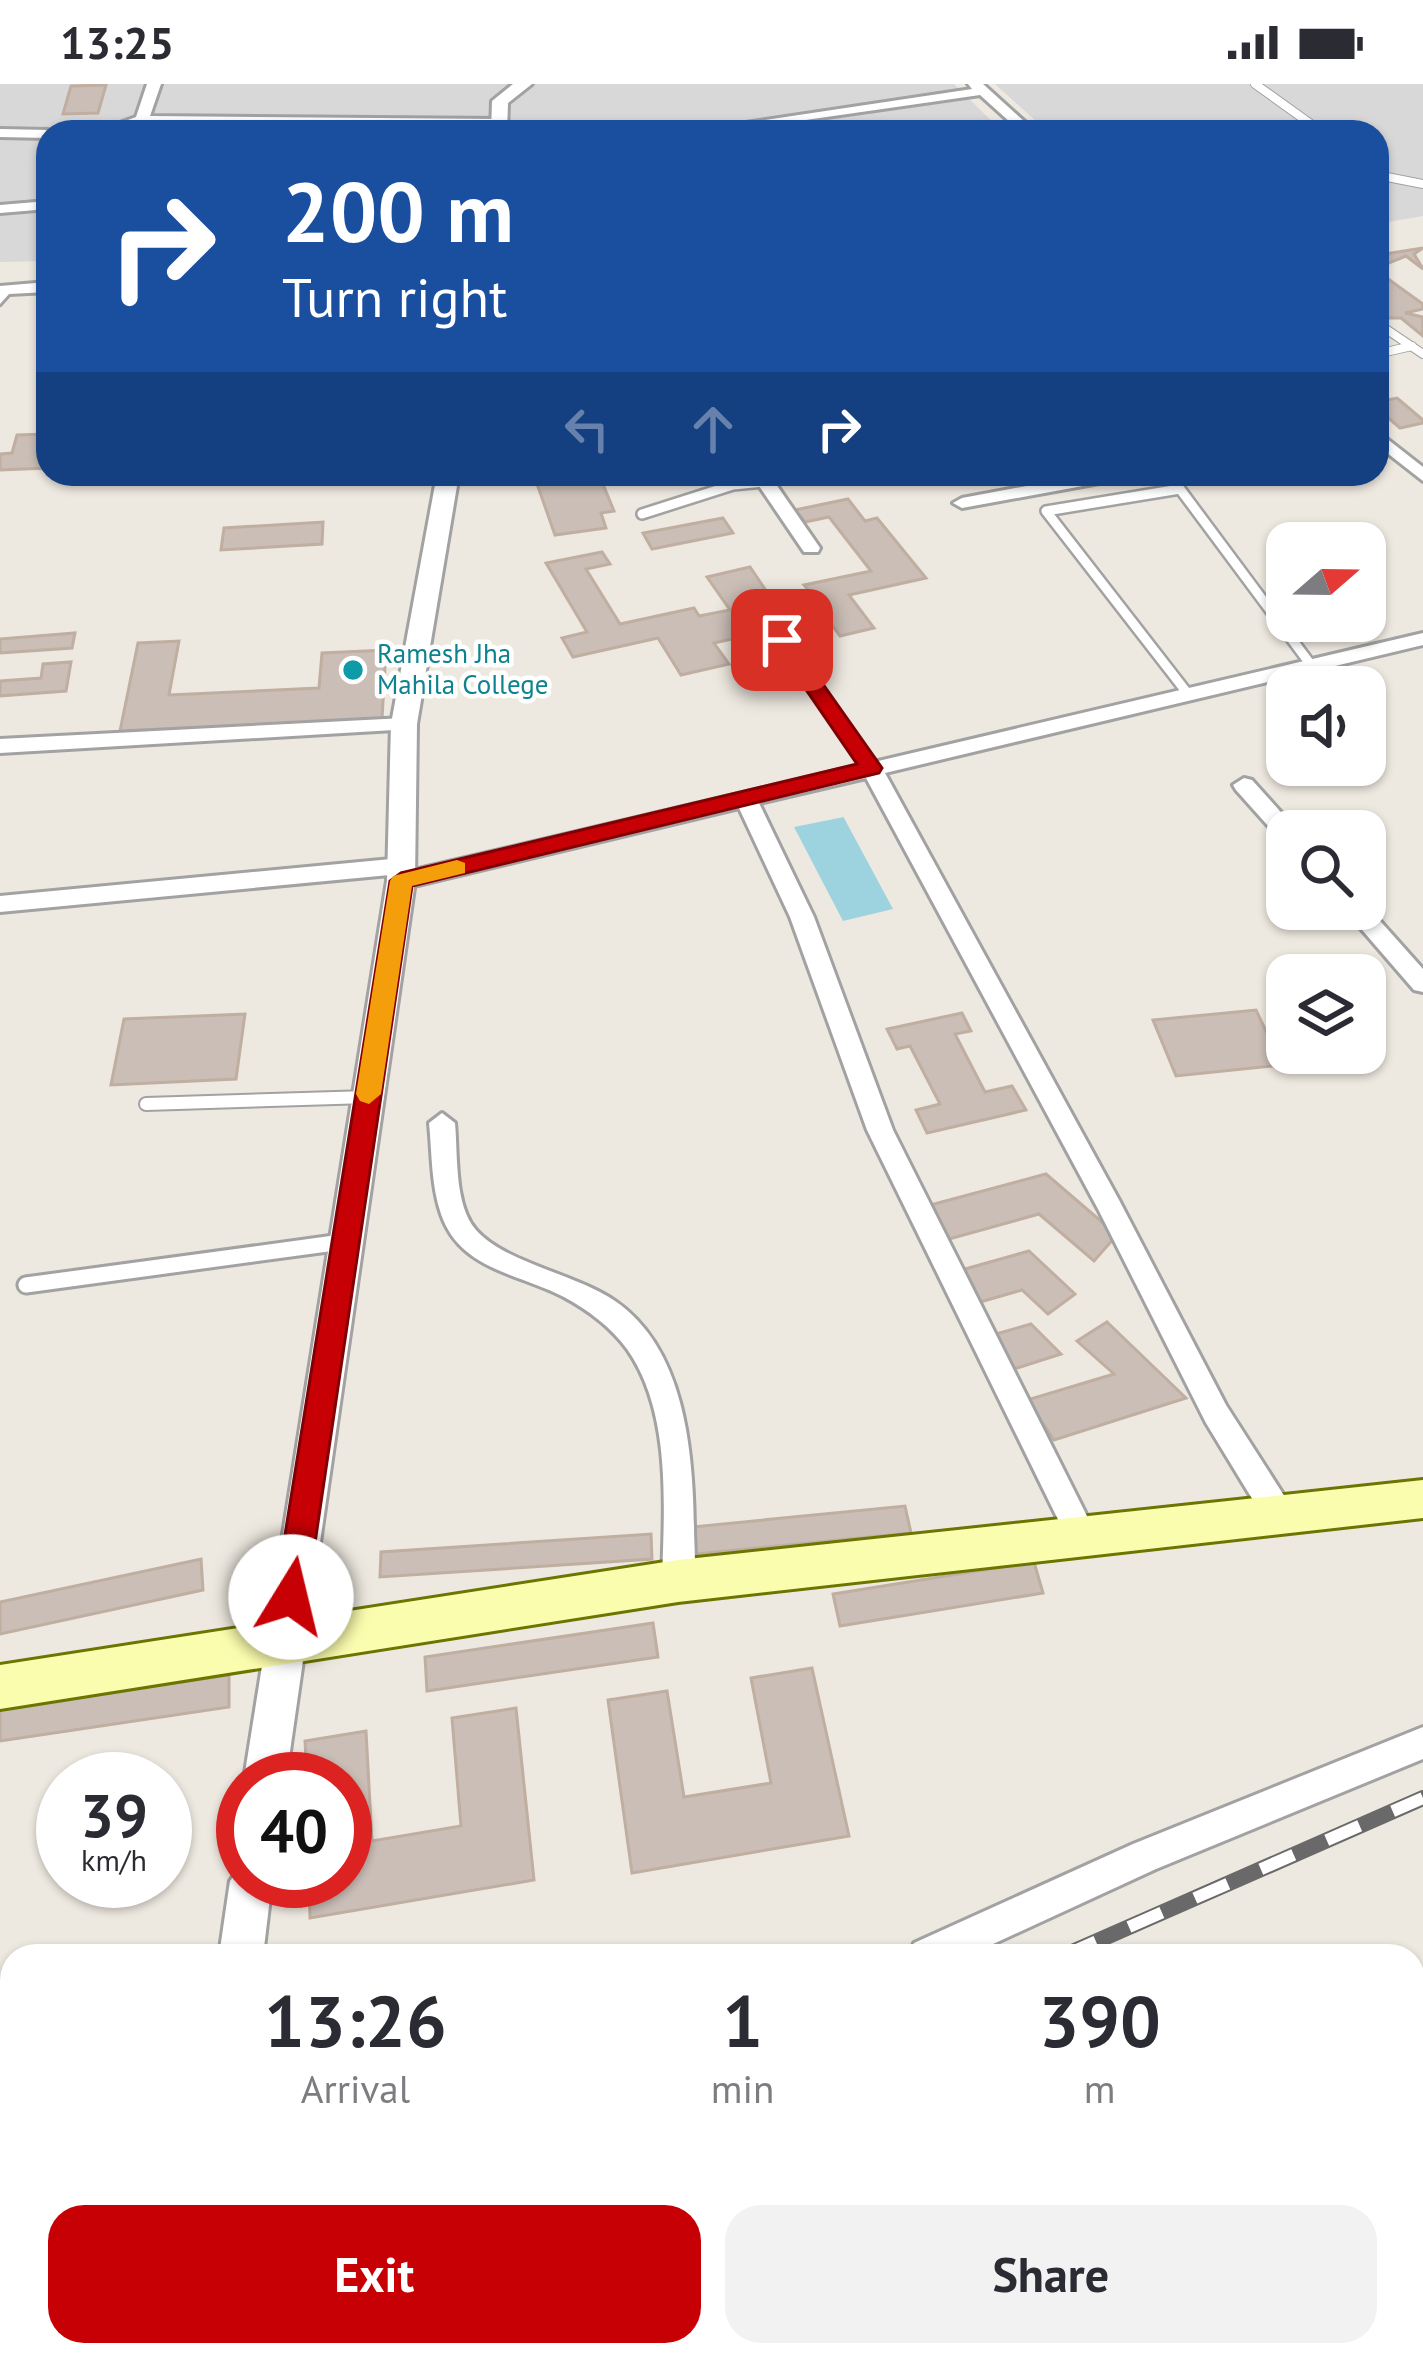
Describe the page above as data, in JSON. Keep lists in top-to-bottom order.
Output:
{
  "places": ["Ramesh Jha Mahila College"],
  "north": "right",
  "page": {
    "status": "13:25",
    "turn": ["200 m", "Turn right"],
    "speed": "39 km/h",
    "limit": "40",
    "eta": [
      "13:26",
      "Arrival",
      "1",
      "min",
      "390",
      "m"
    ],
    "buttons": ["Exit", "Share"]
  }
}
